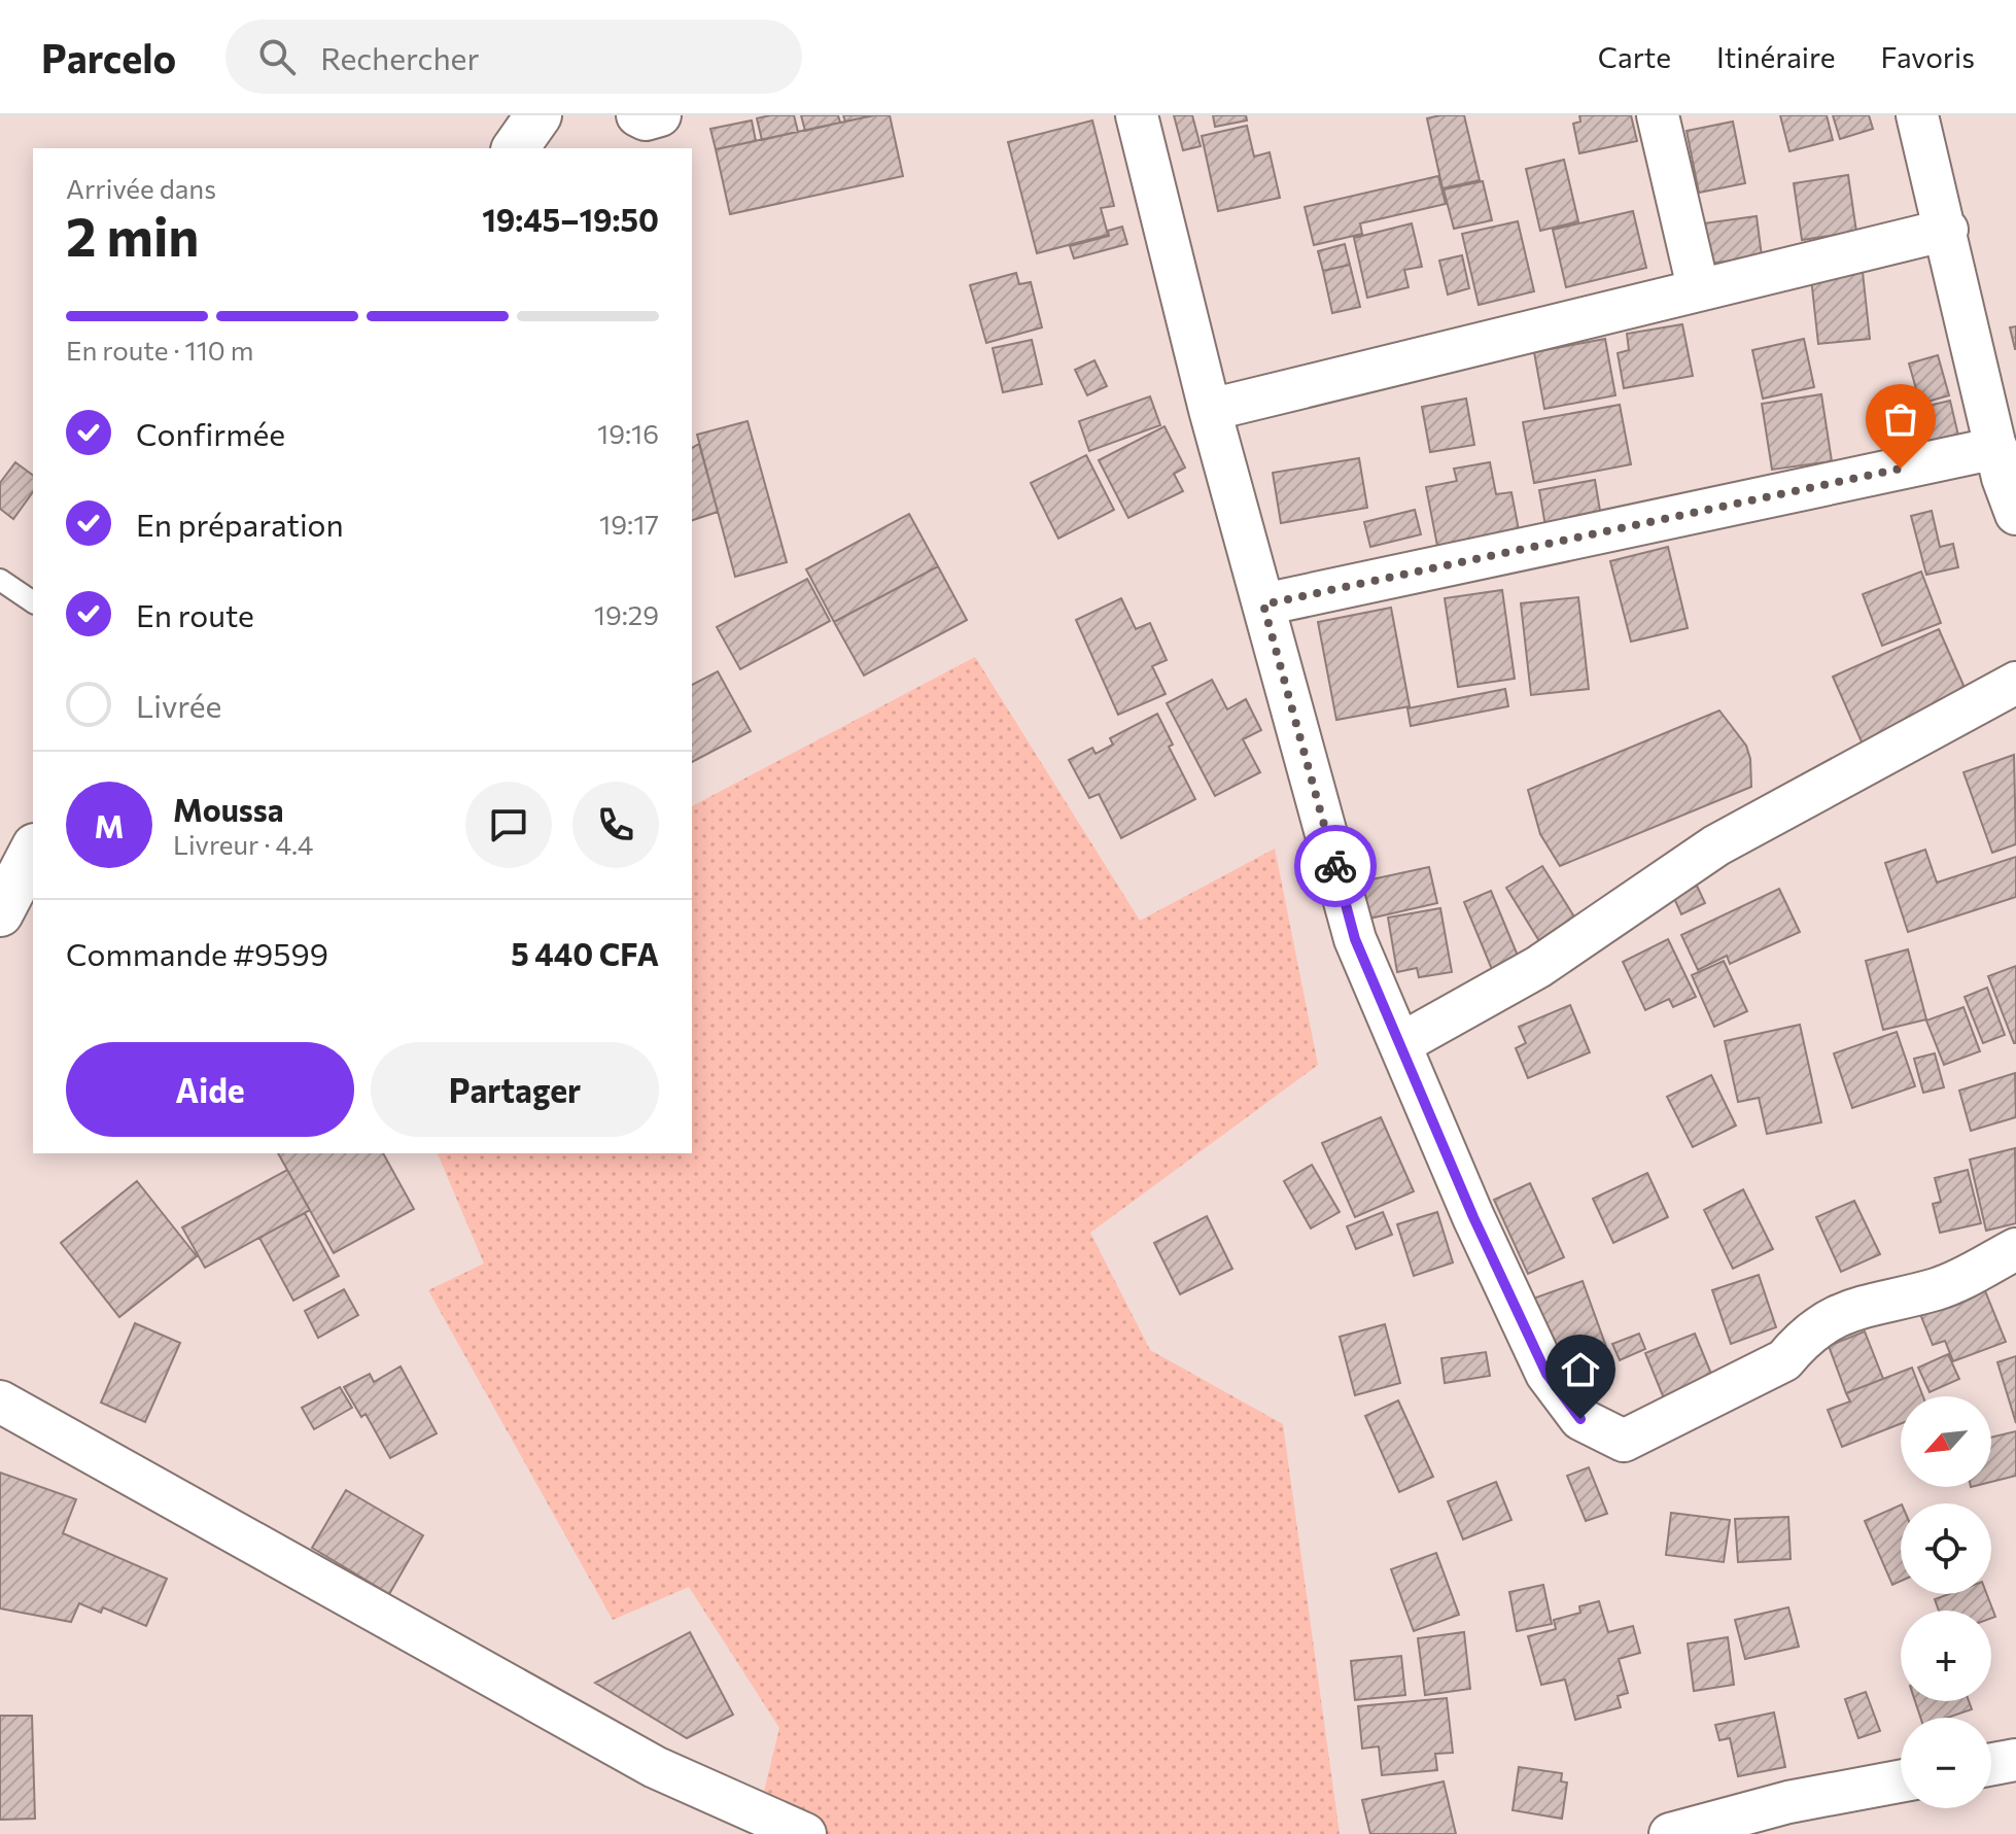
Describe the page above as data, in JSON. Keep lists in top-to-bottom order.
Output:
{
  "north": "bottom left",
  "page": {
    "header": "Parcelo",
    "search": "Rechercher",
    "nav": ["Carte", "Itinéraire", "Favoris"],
    "heading": ["2 min", "Arrivée dans", "19:45–19:50"],
    "panel": [
      "Moussa",
      "Livreur · 4.4",
      "Commande #9599",
      "5 440 CFA"
    ],
    "bar": "En route · 110 m",
    "list": [
      ["Confirmée", "19:16"],
      ["En préparation", "19:17"],
      ["En route", "19:29"],
      "Livrée"
    ],
    "round": "M",
    "buttons": ["Aide", "Partager"],
    "map_buttons": ["+", "−"]
  }
}
